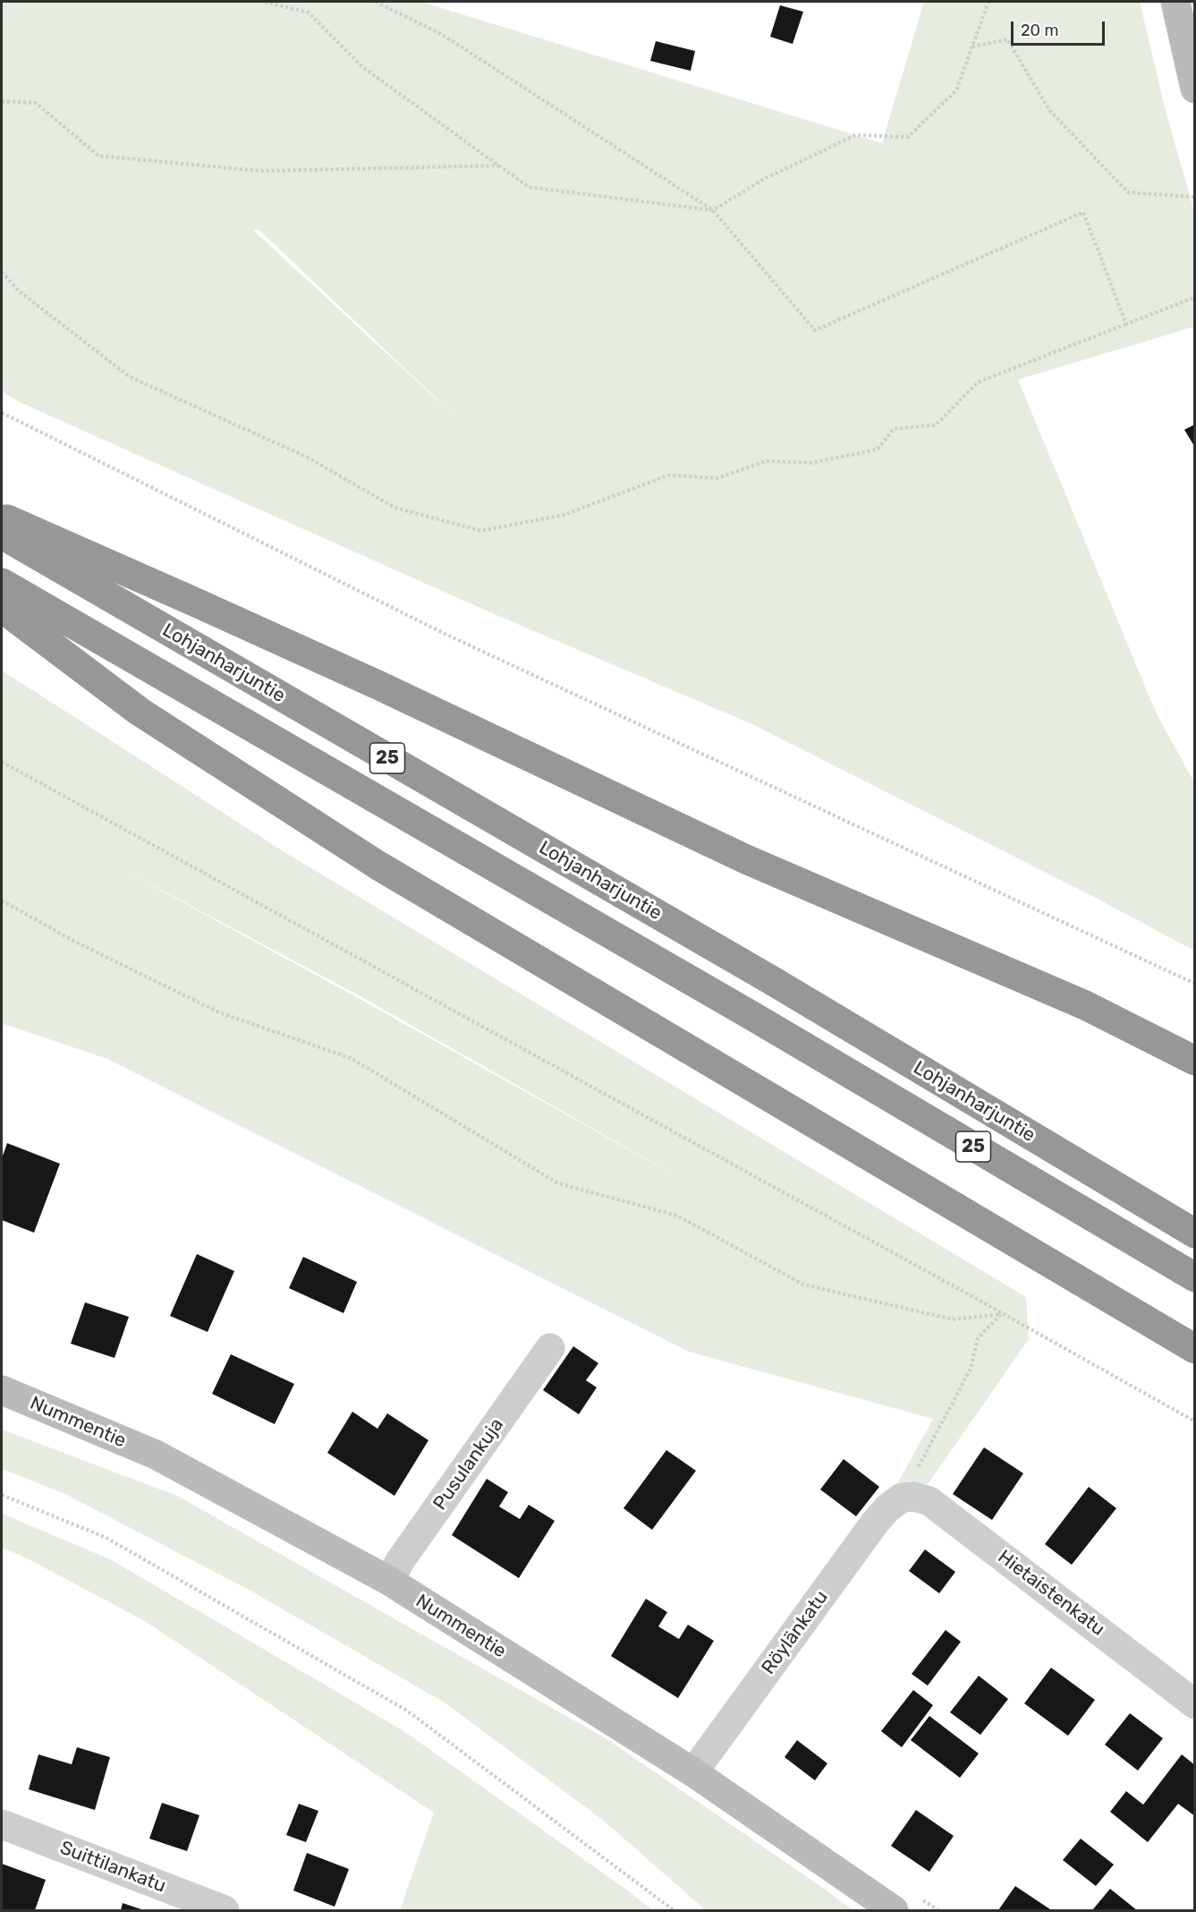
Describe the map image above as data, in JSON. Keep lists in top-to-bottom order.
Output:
{
  "streets": {
    "highway": ["Lohjanharjuntie", "25"],
    "street": [
      "Nummentie",
      "Pusulankuja",
      "Hietaistenkatu",
      "Röylänkatu",
      "Suittilankatu"
    ]
  },
  "crossings": [
    ["Nummentie", "Pusulankuja"],
    ["Nummentie", "Röylänkatu"],
    ["Hietaistenkatu", "Röylänkatu"]
  ],
  "scale_bar": "20 m"
}
